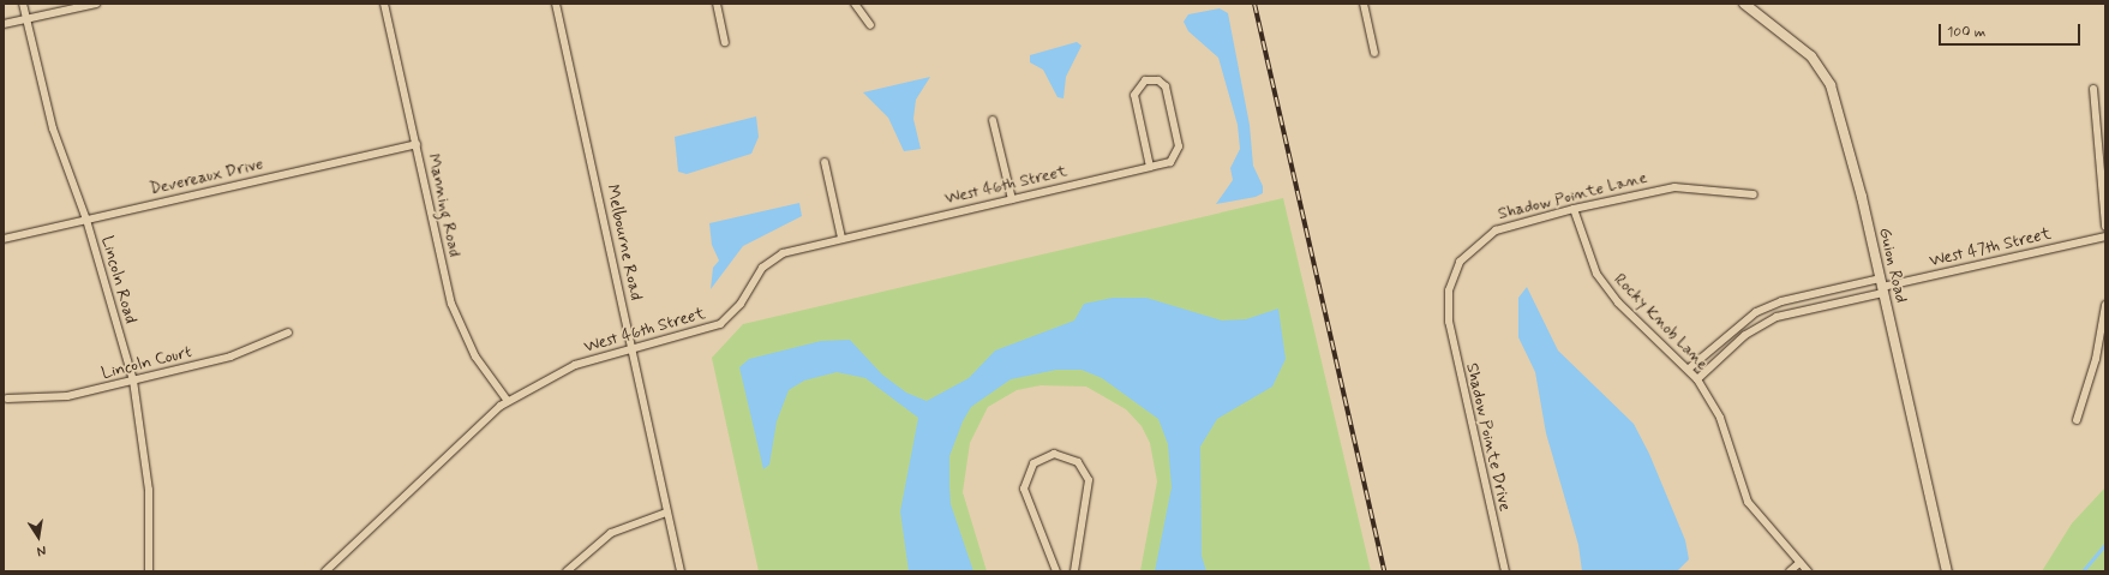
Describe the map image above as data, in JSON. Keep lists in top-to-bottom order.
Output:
{
  "streets": {
    "street": [
      "Devereaux Drive",
      "West 46th Street",
      "Shadow Pointe Lane",
      "Manning Road",
      "Melbourne Road",
      "West 47th Street",
      "Guion Road",
      "Lincoln Road",
      "Rocky Knob Lane",
      "Lincoln Court",
      "Shadow Pointe Drive"
    ]
  },
  "crossings": [
    ["Devereaux Drive", "Manning Road"],
    ["Devereaux Drive", "Lincoln Road"],
    ["West 46th Street", "Manning Road"],
    ["West 46th Street", "Melbourne Road"],
    ["Shadow Pointe Lane", "Rocky Knob Lane"],
    ["Shadow Pointe Lane", "Shadow Pointe Drive"],
    ["West 47th Street", "Guion Road"],
    ["West 47th Street", "Rocky Knob Lane"],
    ["Lincoln Road", "Lincoln Court"]
  ],
  "scale_bar": "100 m",
  "north": "bottom"
}
